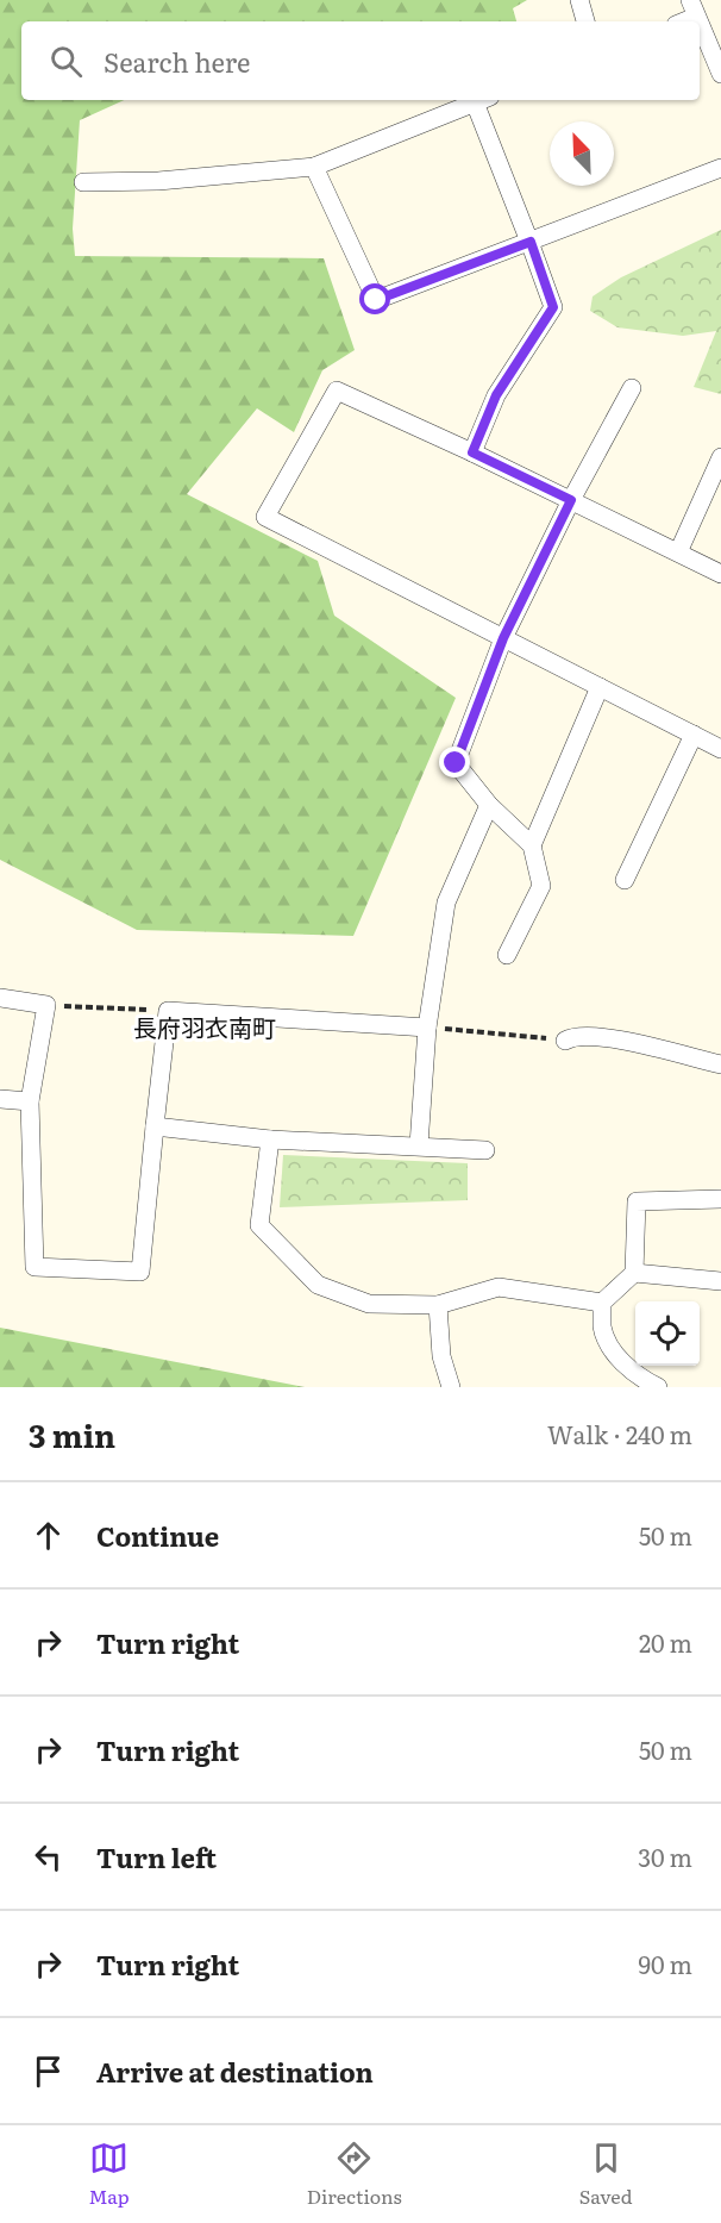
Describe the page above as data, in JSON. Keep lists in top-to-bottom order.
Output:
{
  "districts": ["長府羽衣南町"],
  "north": "top left",
  "page": {
    "search": "Search here",
    "heading": ["3 min", "Walk · 240 m"],
    "list": [
      ["Continue", "50 m"],
      ["Turn right", "20 m"],
      ["Turn right", "50 m"],
      ["Turn left", "30 m"],
      ["Turn right", "90 m"],
      "Arrive at destination"
    ],
    "nav": ["Map", "Directions", "Saved"]
  }
}
